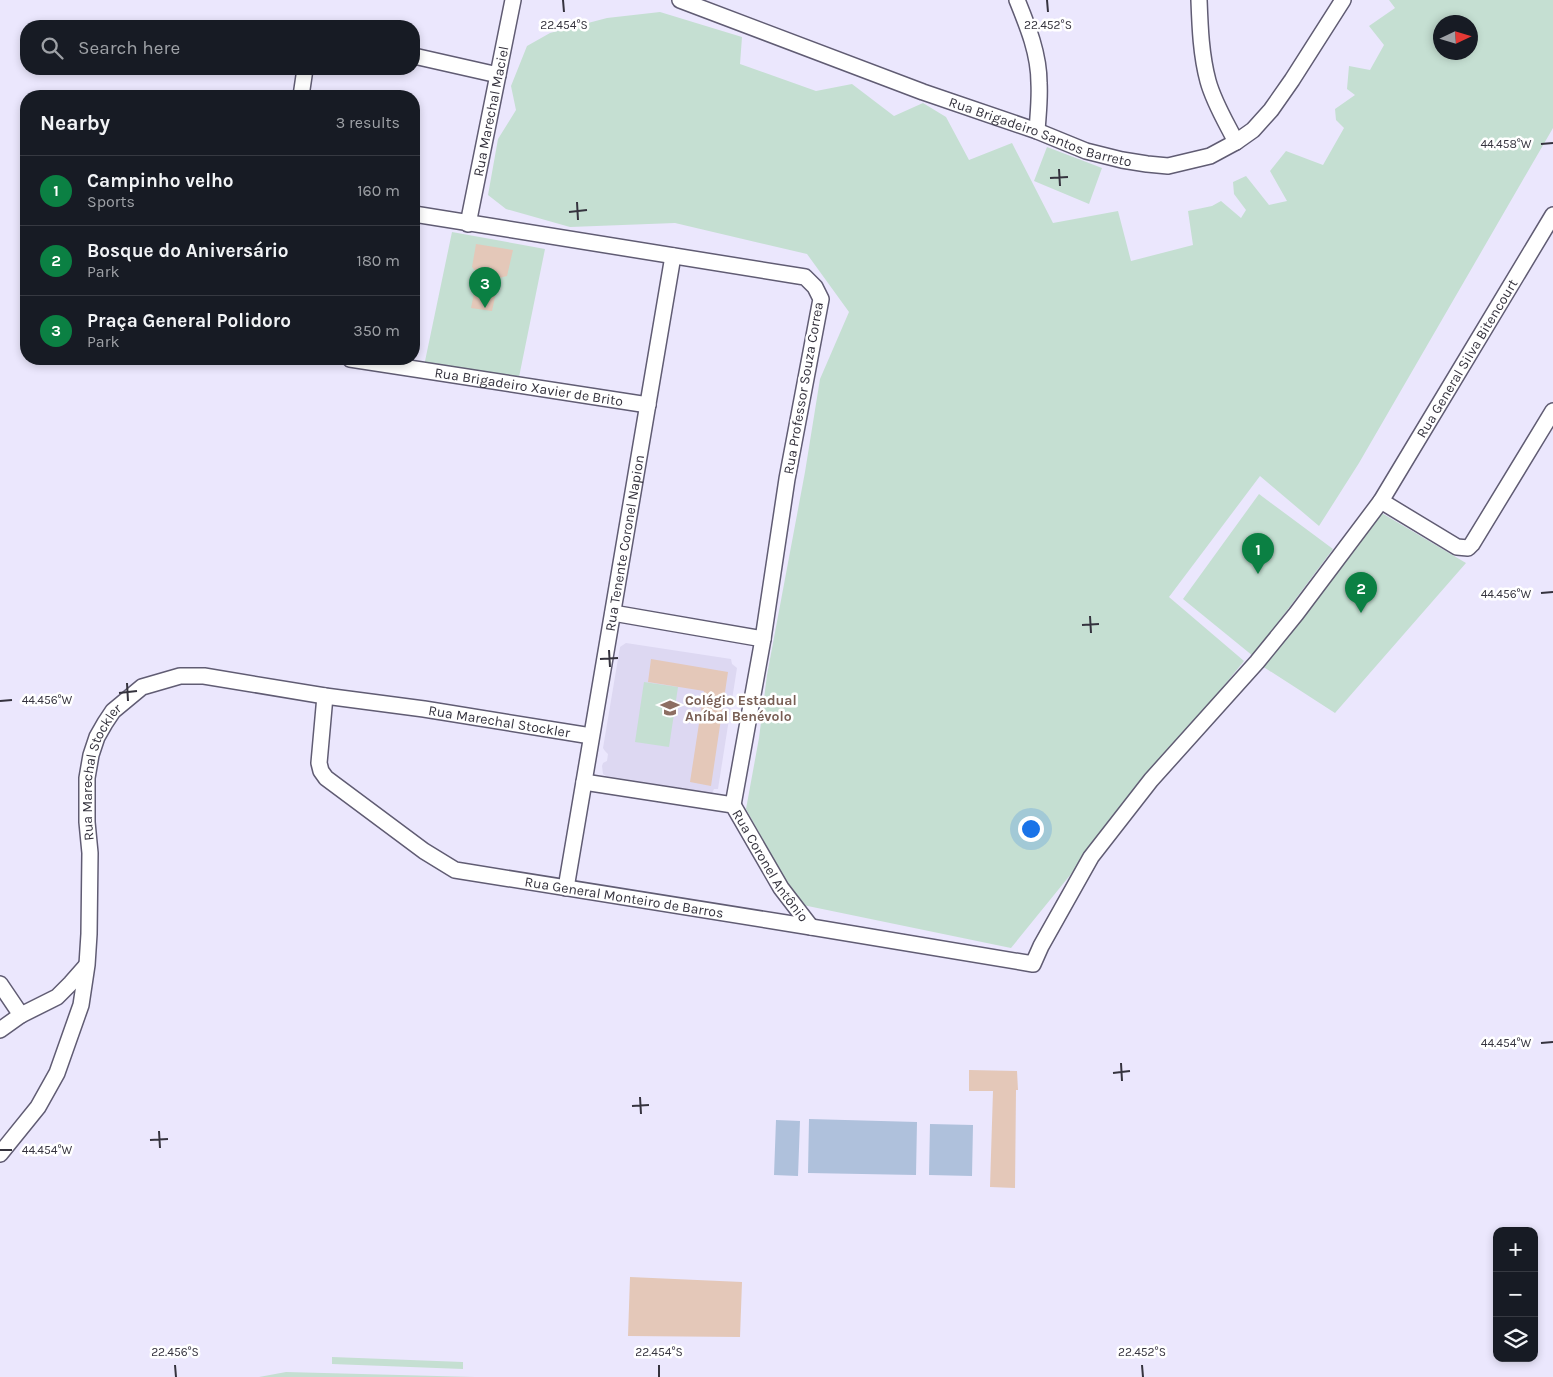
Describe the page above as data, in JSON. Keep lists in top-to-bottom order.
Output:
{
  "streets": {
    "street": [
      "Rua Marechal Maciel",
      "Rua Brigadeiro Santos Barreto",
      "Rua General Silva Bitencourt",
      "Rua Brigadeiro Xavier de Brito",
      "Rua Professor Souza Correa",
      "Rua Tenente Coronel Napion",
      "Rua Marechal Stockler",
      "Rua Coronel Antônio",
      "Rua General Monteiro de Barros"
    ]
  },
  "crossings": [
    ["Rua Marechal Maciel", "Rua Professor Souza Correa"],
    ["Rua General Silva Bitencourt", "Rua General Monteiro de Barros"],
    ["Rua Brigadeiro Xavier de Brito", "Rua Tenente Coronel Napion"],
    ["Rua Professor Souza Correa", "Rua Tenente Coronel Napion"],
    ["Rua Professor Souza Correa", "Rua Coronel Antônio"],
    ["Rua Tenente Coronel Napion", "Rua Marechal Stockler"],
    ["Rua Tenente Coronel Napion", "Rua Coronel Antônio"],
    ["Rua Tenente Coronel Napion", "Rua General Monteiro de Barros"],
    ["Rua Marechal Stockler", "Rua General Monteiro de Barros"],
    ["Rua Coronel Antônio", "Rua General Monteiro de Barros"]
  ],
  "places": {
    "school or university": ["Colégio Estadual Aníbal Benévolo"]
  },
  "north": "right",
  "page": {
    "search": "Search here",
    "heading": ["Nearby", "3 results"],
    "list": [
      {
        "mark": "1",
        "name": "Campinho velho",
        "note": "Sports",
        "value": "160 m"
      },
      {
        "mark": "2",
        "name": "Bosque do Aniversário",
        "note": "Park",
        "value": "180 m"
      },
      {
        "mark": "3",
        "name": "Praça General Polidoro",
        "note": "Park",
        "value": "350 m"
      }
    ],
    "pins": ["3", "1", "2"],
    "map_buttons": ["+", "−"]
  },
  "coordinates": [
    "22.454°S",
    "22.452°S",
    "44.458°W",
    "44.456°W",
    "44.454°W",
    "22.456°S"
  ]
}
